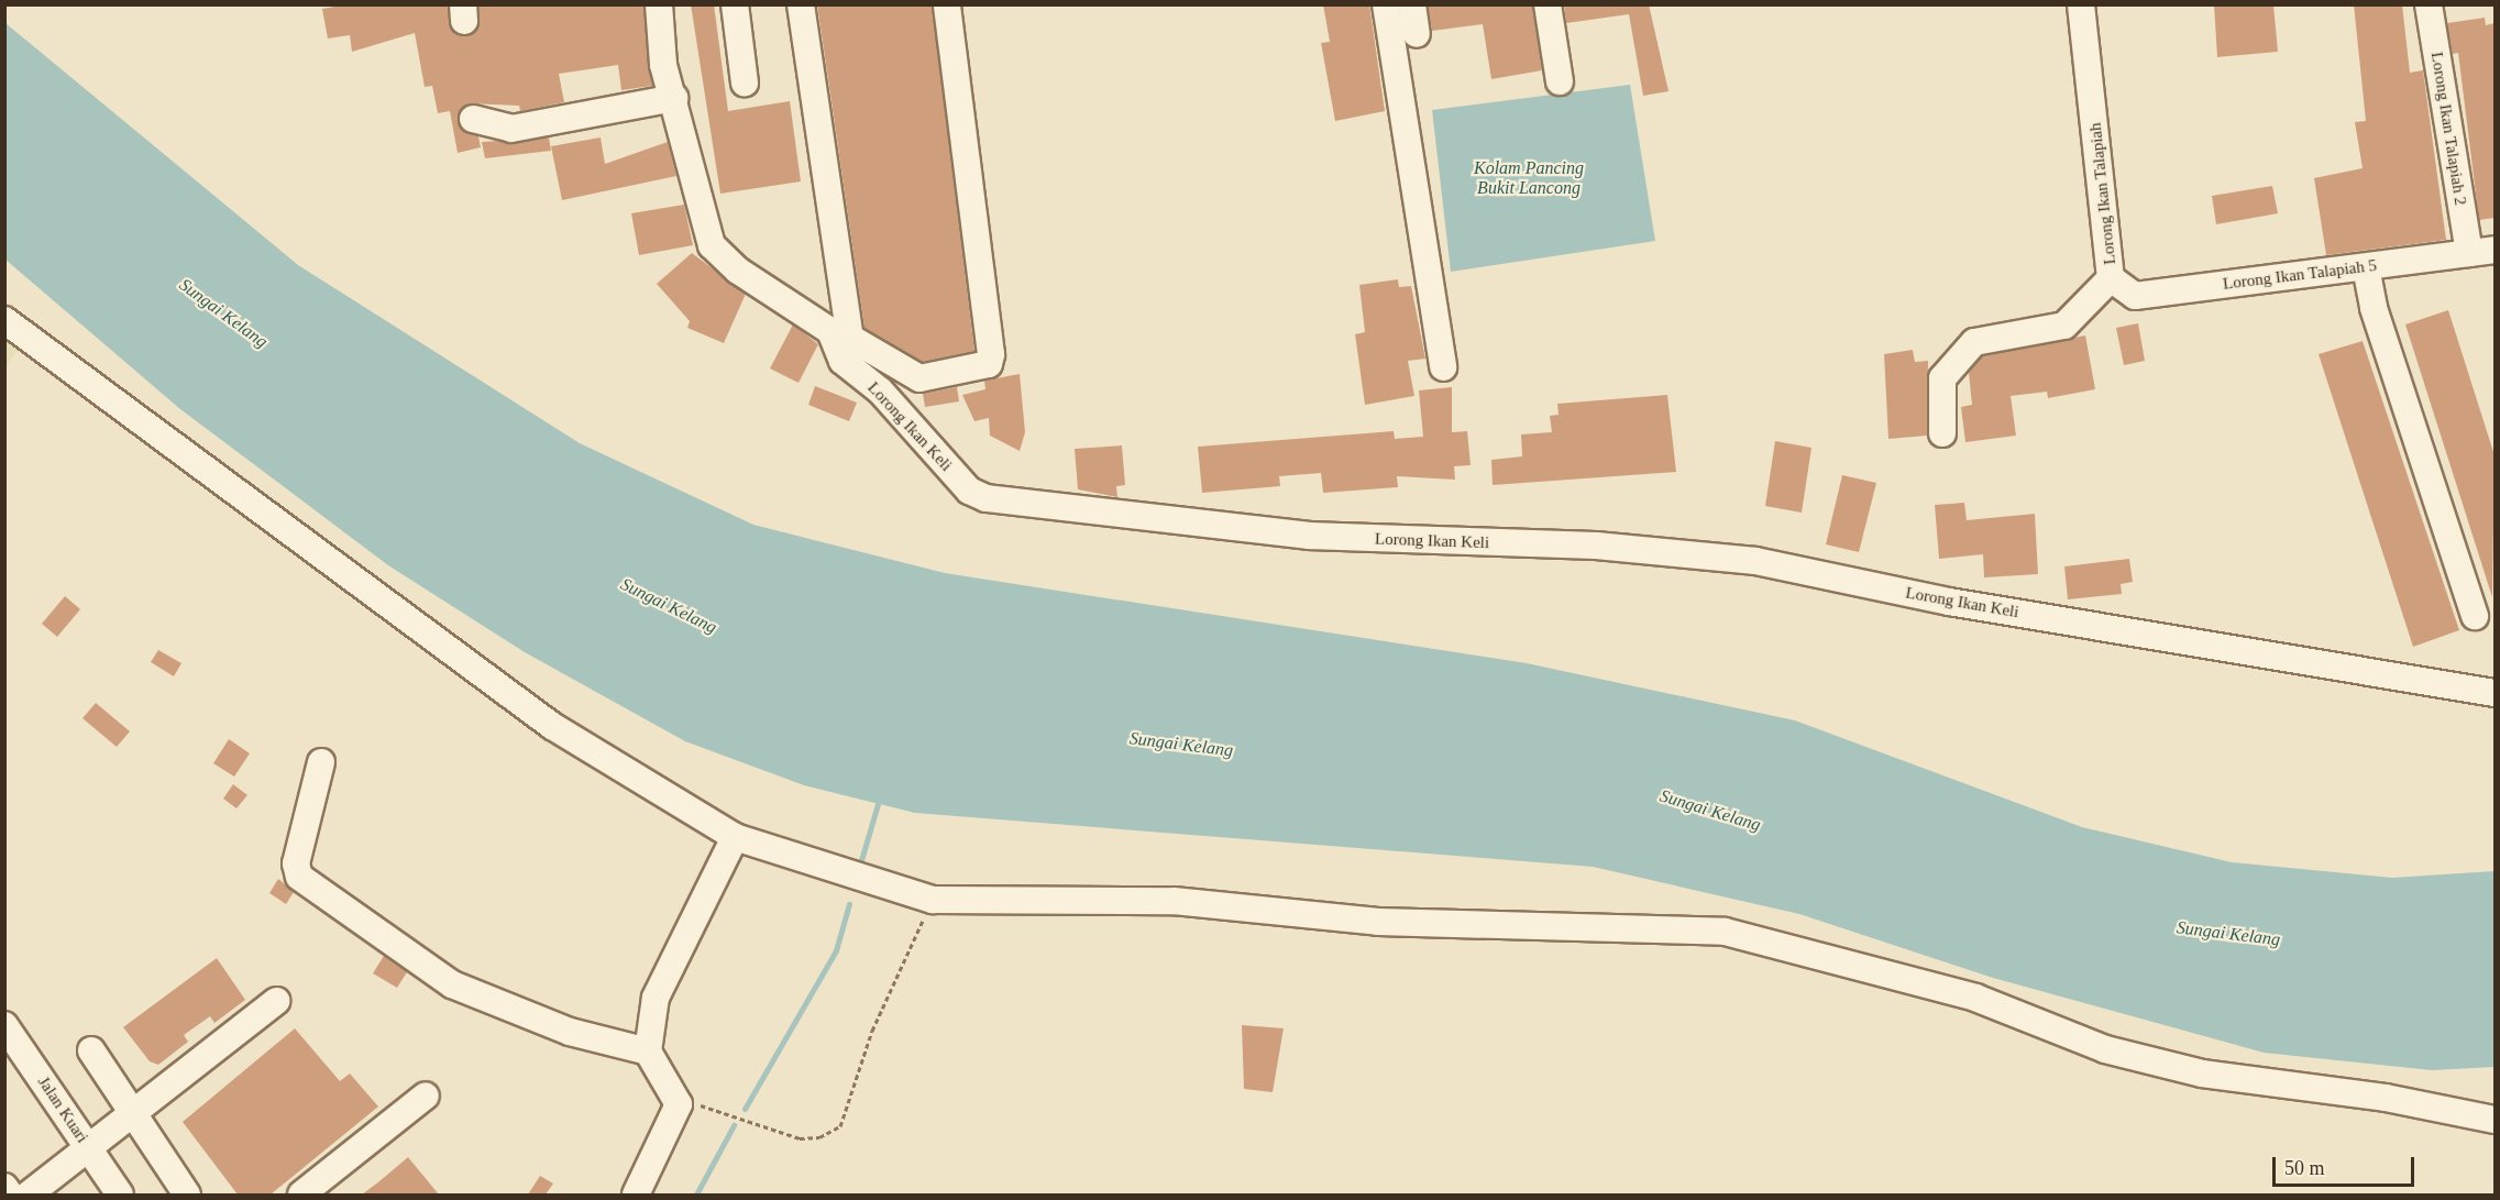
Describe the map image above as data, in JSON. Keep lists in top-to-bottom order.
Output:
{
  "streets": {
    "street": [
      "Lorong Ikan Talapiah 2",
      "Lorong Ikan Talapiah",
      "Lorong Ikan Talapiah 5",
      "Lorong Ikan Keli",
      "Jalan Kuari"
    ]
  },
  "crossings": [
    ["Lorong Ikan Talapiah 2", "Lorong Ikan Talapiah 5"],
    ["Lorong Ikan Talapiah", "Lorong Ikan Talapiah 5"]
  ],
  "water": ["Kolam Pancing Bukit Lancong", "Sungai Kelang"],
  "scale_bar": "50 m"
}
